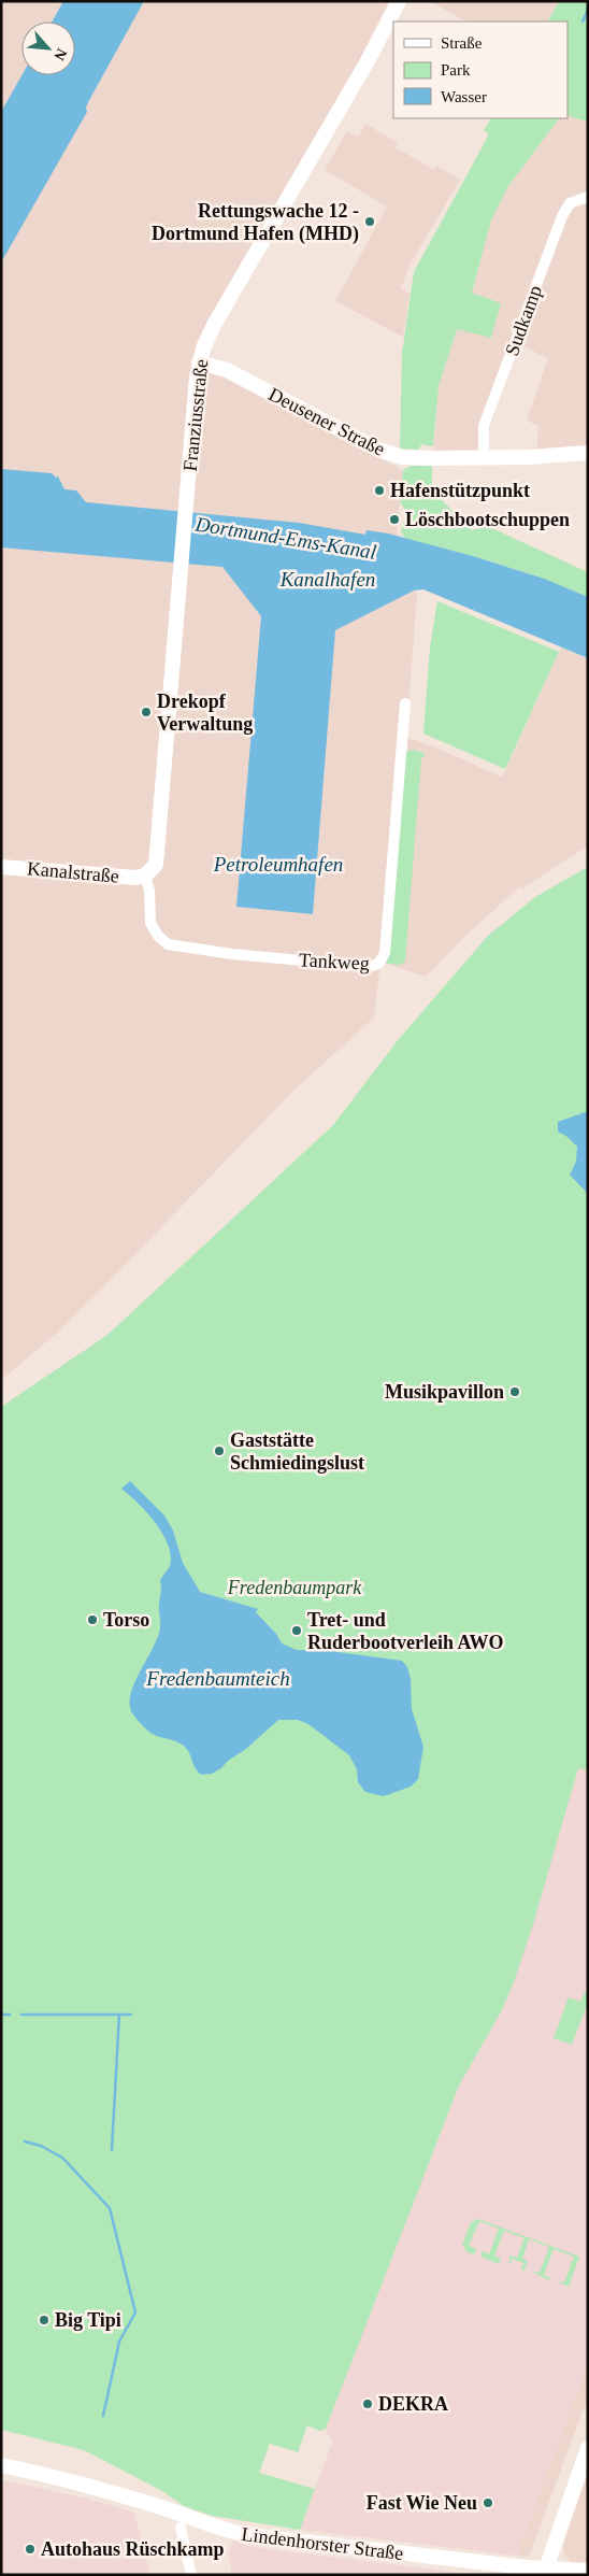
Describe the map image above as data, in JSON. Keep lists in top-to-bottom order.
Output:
{
  "streets": {
    "street": [
      "Sudkamp",
      "Franziusstraße",
      "Deusener Straße",
      "Kanalstraße",
      "Tankweg",
      "Lindenhorster Straße"
    ]
  },
  "crossings": [
    ["Sudkamp", "Deusener Straße"],
    ["Franziusstraße", "Deusener Straße"],
    ["Franziusstraße", "Kanalstraße"],
    ["Franziusstraße", "Tankweg"],
    ["Kanalstraße", "Tankweg"]
  ],
  "water": [
    "Dortmund-Ems-Kanal",
    "Kanalhafen",
    "Petroleumhafen",
    "Fredenbaumteich"
  ],
  "parks": ["Fredenbaumpark"],
  "places": [
    "Rettungswache 12 - Dortmund Hafen (MHD)",
    "Hafenstützpunkt",
    "Löschbootschuppen",
    "Drekopf Verwaltung",
    "Musikpavillon",
    "Gaststätte Schmiedingslust",
    "Torso",
    "Tret- und Ruderbootverleih AWO",
    "Big Tipi",
    "DEKRA",
    "Fast Wie Neu",
    "Autohaus Rüschkamp"
  ],
  "legend": ["Straße", "Park", "Wasser"],
  "north": "bottom right"
}
